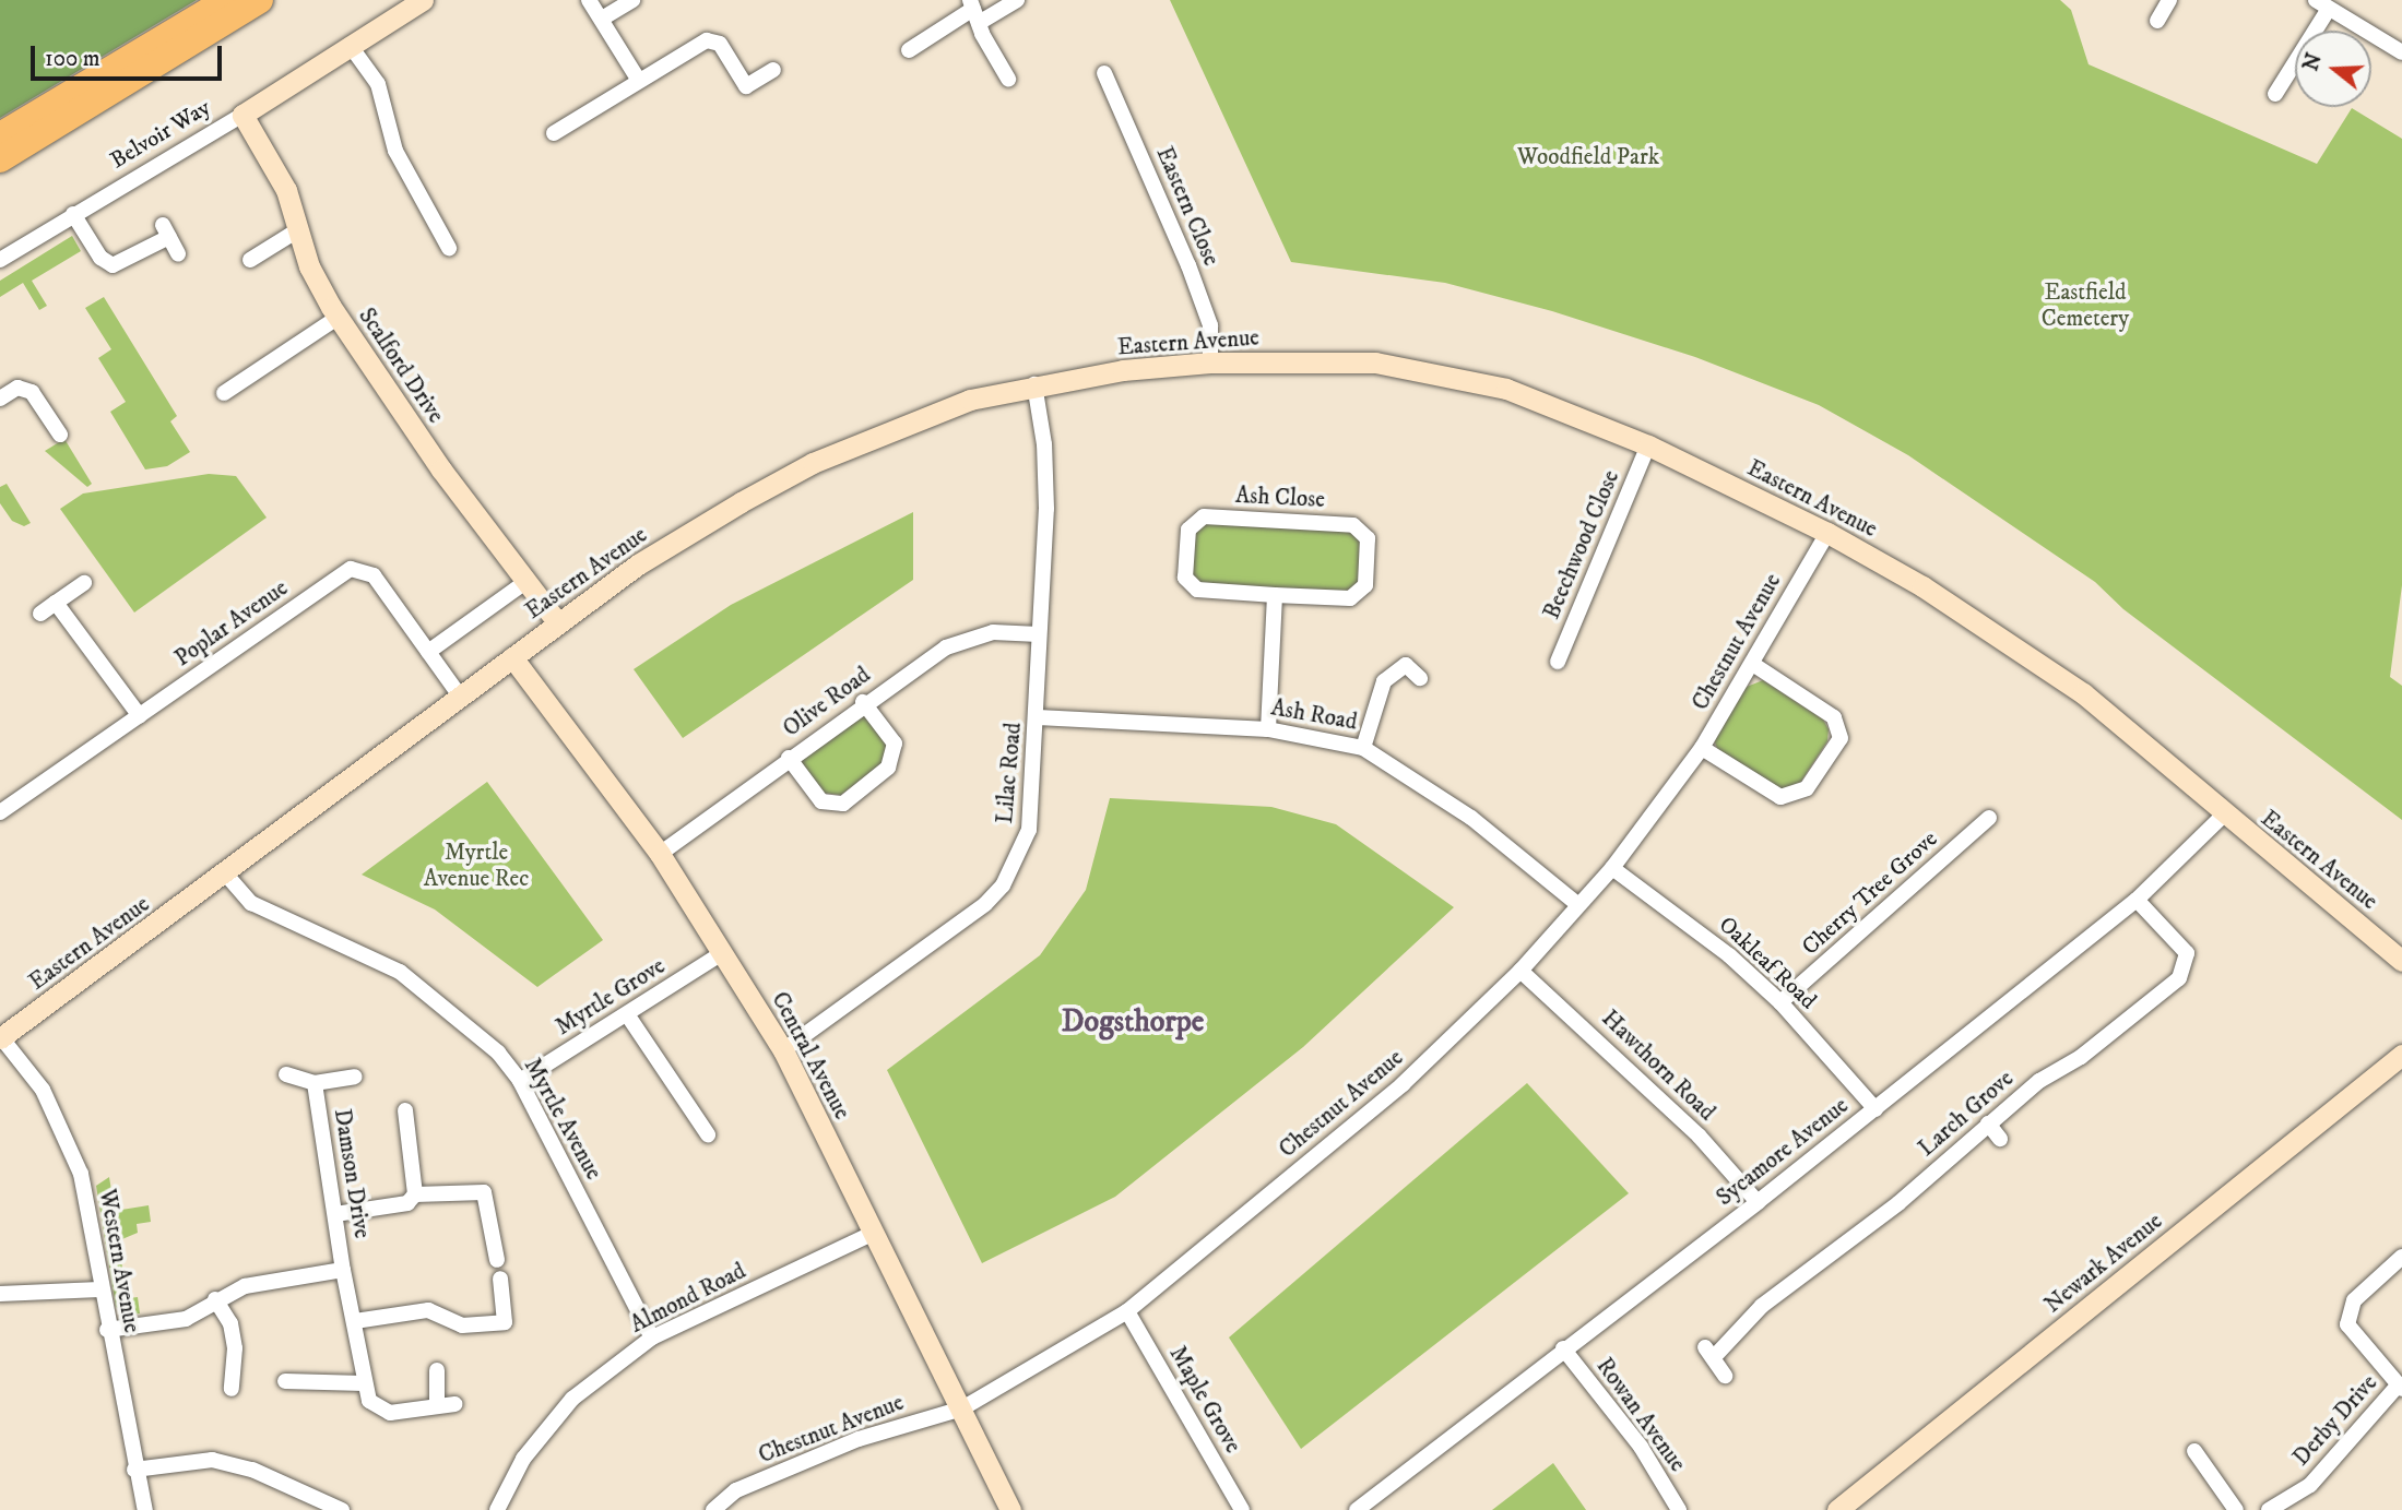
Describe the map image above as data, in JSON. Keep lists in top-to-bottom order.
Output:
{
  "streets": {
    "street": [
      "Belvoir Way",
      "Eastern Close",
      "Eastern Avenue",
      "Scalford Drive",
      "Ash Close",
      "Beechwood Close",
      "Poplar Avenue",
      "Chestnut Avenue",
      "Olive Road",
      "Ash Road",
      "Lilac Road",
      "Cherry Tree Grove",
      "Oakleaf Road",
      "Myrtle Grove",
      "Central Avenue",
      "Hawthorn Road",
      "Larch Grove",
      "Myrtle Avenue",
      "Sycamore Avenue",
      "Damson Drive",
      "Western Avenue",
      "Newark Avenue",
      "Almond Road",
      "Maple Grove",
      "Rowan Avenue",
      "Derby Drive"
    ]
  },
  "crossings": [
    ["Belvoir Way", "Scalford Drive"],
    ["Eastern Close", "Eastern Avenue"],
    ["Eastern Avenue", "Scalford Drive"],
    ["Eastern Avenue", "Beechwood Close"],
    ["Eastern Avenue", "Poplar Avenue"],
    ["Eastern Avenue", "Chestnut Avenue"],
    ["Eastern Avenue", "Lilac Road"],
    ["Eastern Avenue", "Central Avenue"],
    ["Eastern Avenue", "Myrtle Avenue"],
    ["Eastern Avenue", "Sycamore Avenue"],
    ["Eastern Avenue", "Western Avenue"],
    ["Chestnut Avenue", "Ash Road"],
    ["Chestnut Avenue", "Oakleaf Road"],
    ["Chestnut Avenue", "Central Avenue"],
    ["Chestnut Avenue", "Hawthorn Road"],
    ["Chestnut Avenue", "Maple Grove"],
    ["Olive Road", "Lilac Road"],
    ["Olive Road", "Central Avenue"],
    ["Ash Road", "Lilac Road"],
    ["Lilac Road", "Central Avenue"],
    ["Cherry Tree Grove", "Oakleaf Road"],
    ["Oakleaf Road", "Sycamore Avenue"],
    ["Myrtle Grove", "Central Avenue"],
    ["Myrtle Grove", "Myrtle Avenue"],
    ["Central Avenue", "Almond Road"],
    ["Hawthorn Road", "Sycamore Avenue"],
    ["Larch Grove", "Sycamore Avenue"],
    ["Myrtle Avenue", "Almond Road"],
    ["Sycamore Avenue", "Rowan Avenue"],
    ["Damson Drive", "Western Avenue"]
  ],
  "districts": ["Dogsthorpe"],
  "parks": ["Woodfield Park", "Eastfield Cemetery", "Myrtle Avenue Rec"],
  "scale_bar": "100 m",
  "north": "left"
}
